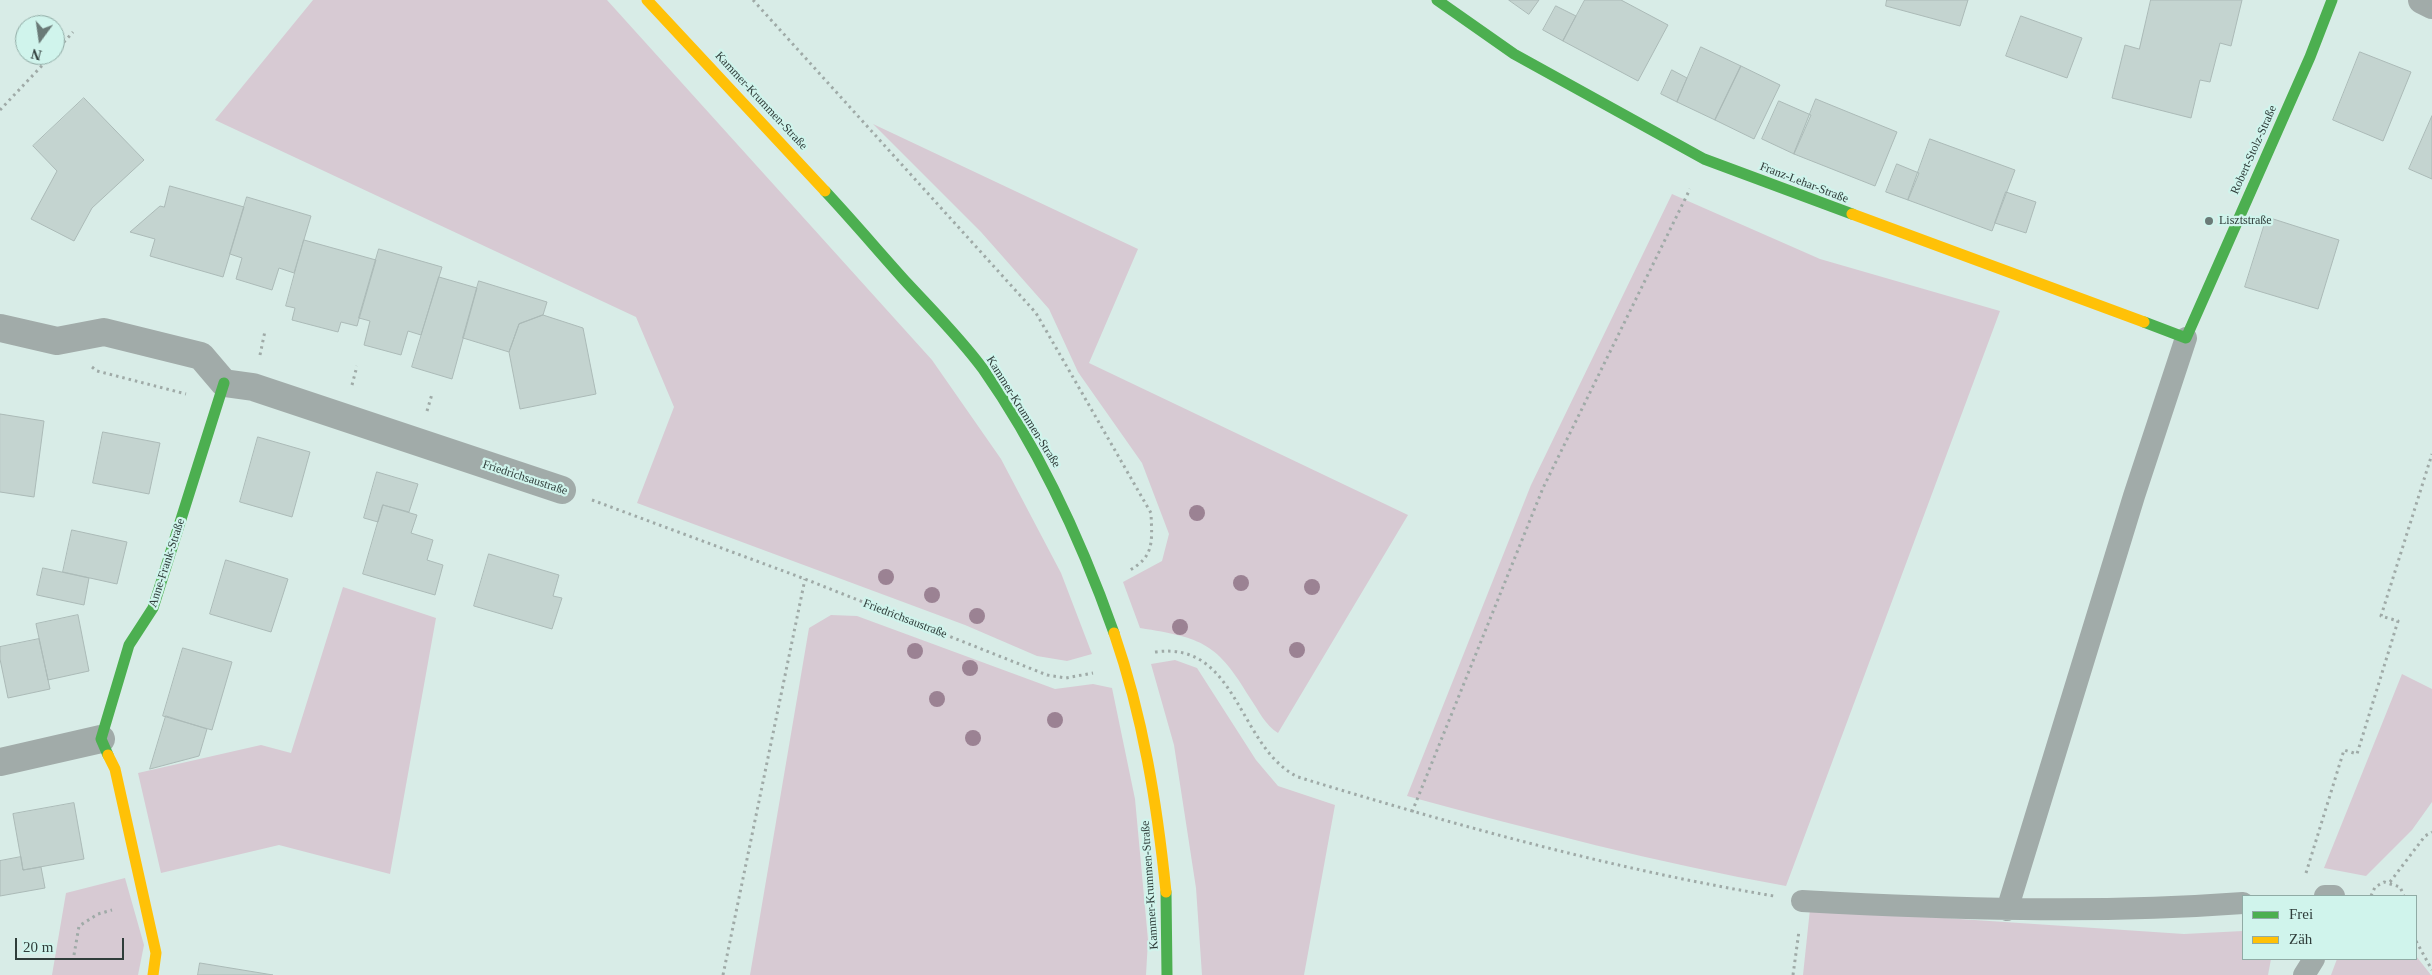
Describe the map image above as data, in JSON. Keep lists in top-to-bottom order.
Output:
{
  "streets": {
    "street": [
      "Kammer-Krummen-Straße",
      "Robert-Stolz-Straße",
      "Franz-Lehar-Straße",
      "Friedrichsaustraße",
      "Anne-Frank-Straße"
    ]
  },
  "crossings": [
    ["Robert-Stolz-Straße", "Franz-Lehar-Straße"],
    ["Friedrichsaustraße", "Anne-Frank-Straße"]
  ],
  "places": ["Lisztstraße"],
  "legend": ["Frei", "Zäh"],
  "scale_bar": "20 m",
  "north": "bottom"
}
